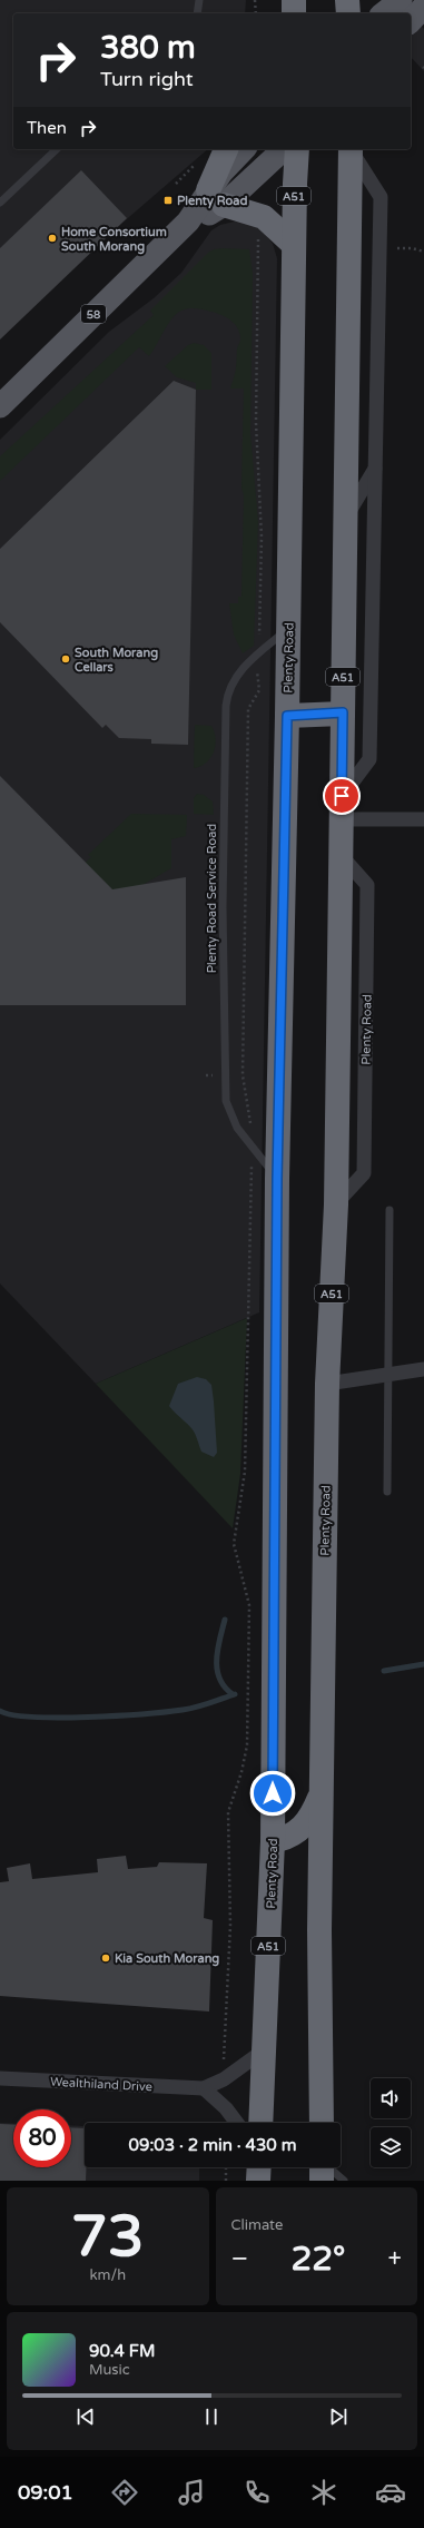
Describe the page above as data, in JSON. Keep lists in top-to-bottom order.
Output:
{
  "streets": {
    "highway": ["A51", "Plenty Road"],
    "main road": ["58"],
    "street": ["Wealthiland Drive"],
    "lane": ["Plenty Road Service Road"]
  },
  "crossings": [
    ["Plenty Road", "Plenty Road Service Road"],
    ["Plenty Road", "Wealthiland Drive"]
  ],
  "places": {
    "transit": ["Plenty Road"],
    "other": ["Home Consortium South Morang", "South Morang Cellars", "Kia South Morang"]
  },
  "page": {
    "turn": ["380 m", "Turn right"],
    "then": "Then",
    "limit": "80",
    "trip": "09:03 · 2 min · 430 m",
    "tile": [
      ["73", "km/h"],
      "Climate"
    ],
    "heat": ["−", "22°", "+"],
    "song": ["90.4 FM", "Music"],
    "tabs": "09:01"
  }
}
